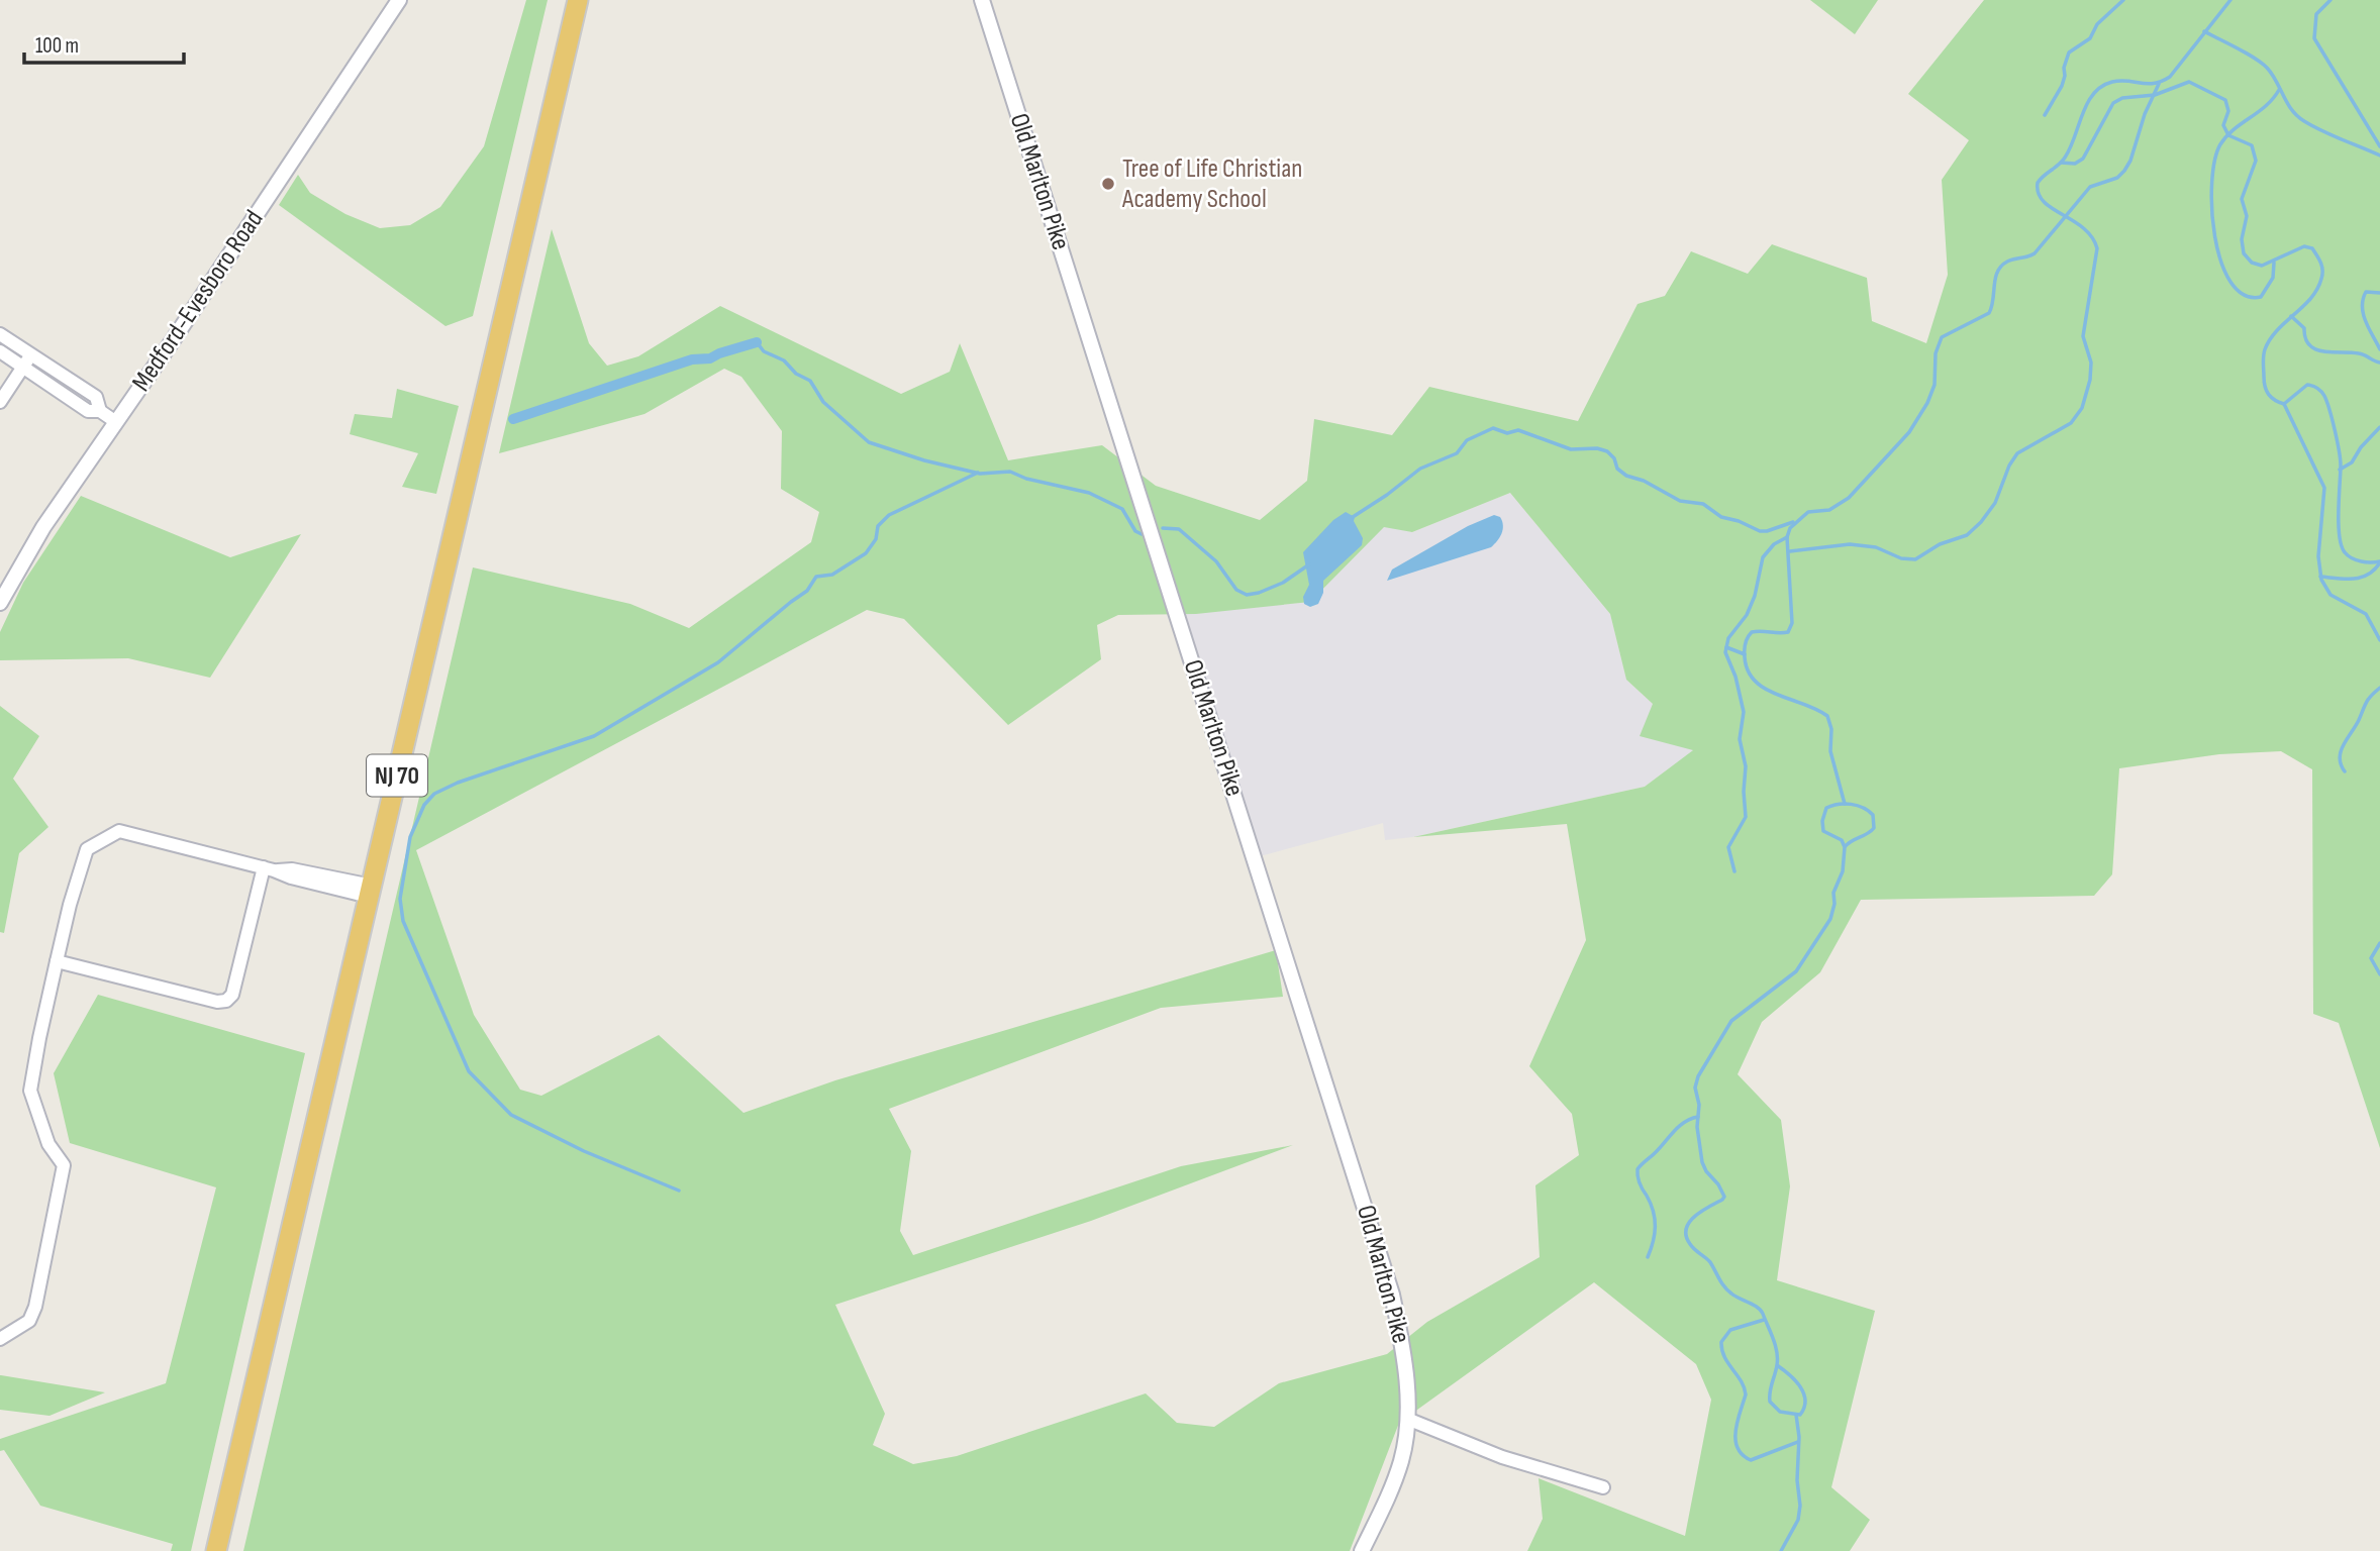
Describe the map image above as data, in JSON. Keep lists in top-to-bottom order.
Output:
{
  "streets": {
    "highway": ["NJ 70"],
    "street": ["Old Marlton Pike", "Medford-Evesboro Road"]
  },
  "places": ["Tree of Life Christian Academy School"],
  "scale_bar": "100 m"
}
